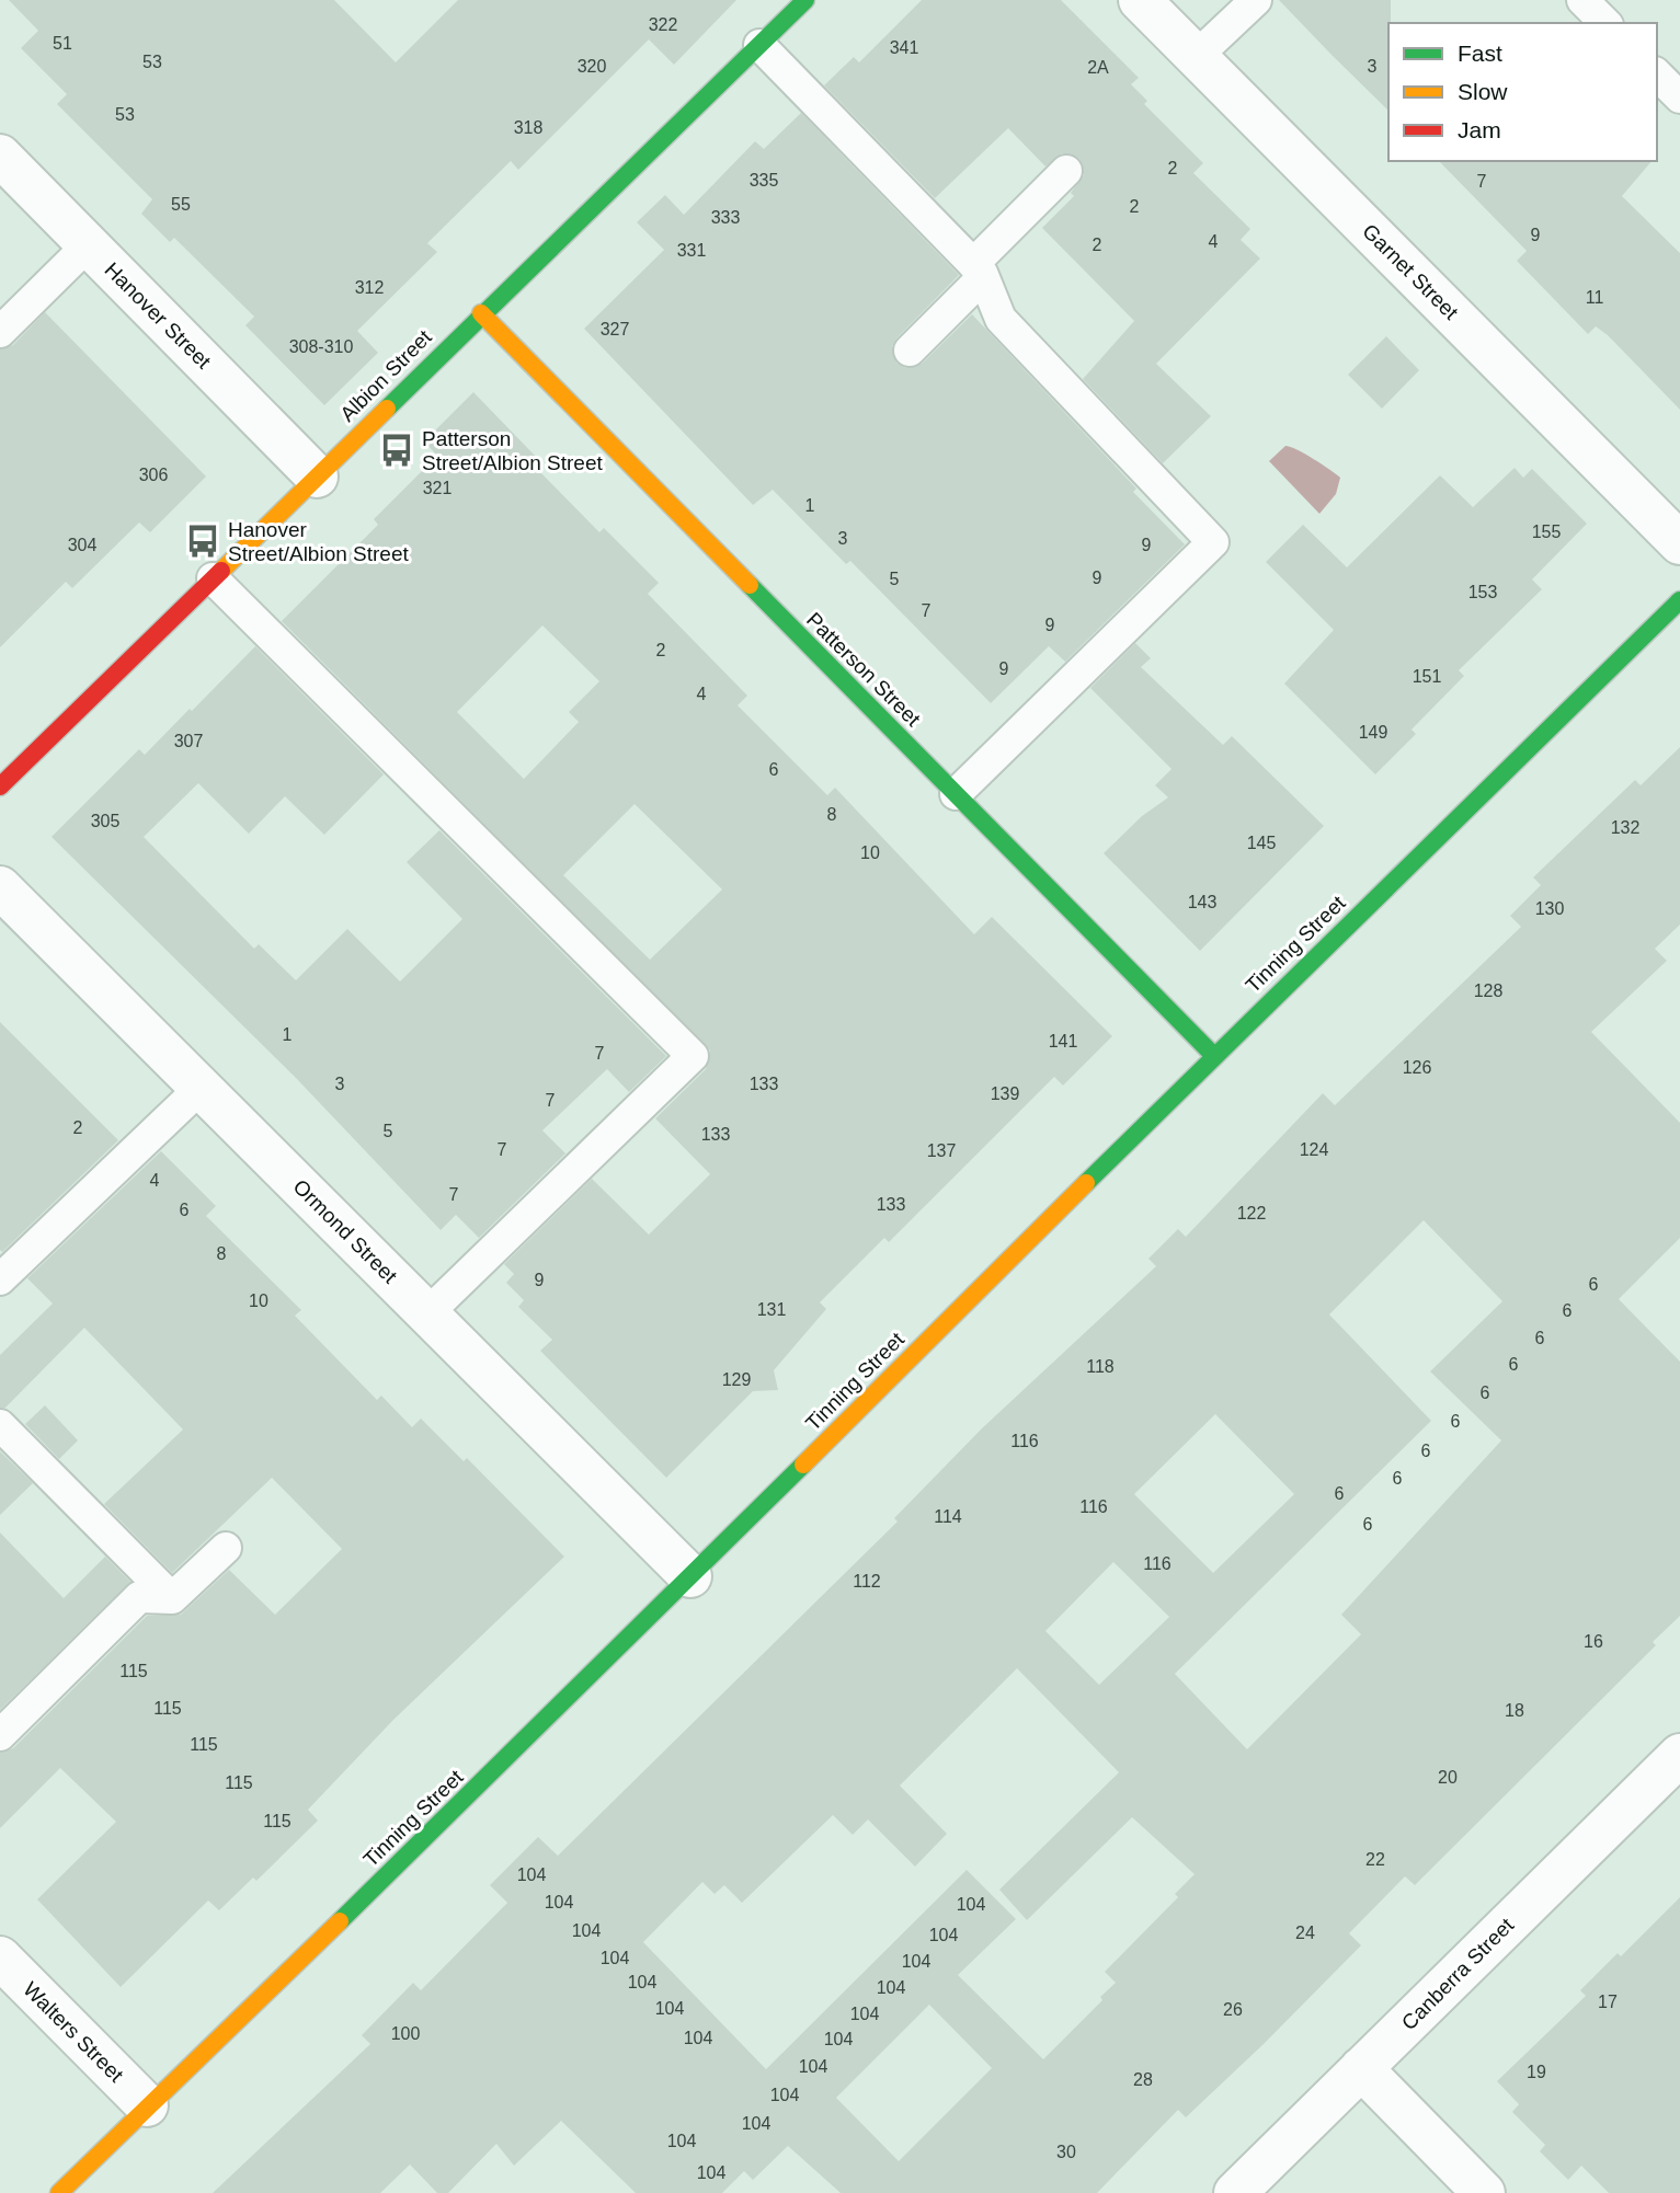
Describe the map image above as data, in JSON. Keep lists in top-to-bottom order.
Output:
{
  "streets": {
    "street": [
      "Garnet Street",
      "Hanover Street",
      "Albion Street",
      "Patterson Street",
      "Tinning Street",
      "Ormond Street",
      "Canberra Street",
      "Walters Street"
    ]
  },
  "crossings": [
    ["Hanover Street", "Albion Street"],
    ["Albion Street", "Patterson Street"],
    ["Patterson Street", "Tinning Street"],
    ["Tinning Street", "Ormond Street"],
    ["Tinning Street", "Walters Street"]
  ],
  "places": {
    "bus stop": ["Patterson Street/Albion Street", "Hanover Street/Albion Street"]
  },
  "house_numbers": [
    "322",
    "51",
    "341",
    "53",
    "320",
    "3",
    "2A",
    "53",
    "318",
    "2",
    "335",
    "7",
    "55",
    "2",
    "333",
    "9",
    "4",
    "2",
    "331",
    "312",
    "11",
    "327",
    "308-310",
    "306",
    "321",
    "1",
    "155",
    "3",
    "304",
    "9",
    "9",
    "5",
    "153",
    "7",
    "9",
    "2",
    "9",
    "151",
    "4",
    "149",
    "307",
    "6",
    "8",
    "305",
    "132",
    "145",
    "10",
    "143",
    "130",
    "128",
    "1",
    "141",
    "7",
    "126",
    "3",
    "133",
    "139",
    "7",
    "2",
    "5",
    "133",
    "7",
    "124",
    "137",
    "4",
    "7",
    "133",
    "6",
    "122",
    "8",
    "9",
    "6",
    "10",
    "131",
    "6",
    "6",
    "6",
    "118",
    "129",
    "6",
    "6",
    "116",
    "6",
    "6",
    "6",
    "116",
    "114",
    "6",
    "116",
    "112",
    "16",
    "115",
    "115",
    "18",
    "115",
    "20",
    "115",
    "115",
    "22",
    "104",
    "104",
    "104",
    "104",
    "24",
    "104",
    "104",
    "104",
    "104",
    "104",
    "17",
    "104",
    "26",
    "104",
    "100",
    "104",
    "104",
    "104",
    "19",
    "28",
    "104",
    "104",
    "104",
    "30",
    "104"
  ],
  "legend": ["Fast", "Slow", "Jam"]
}
